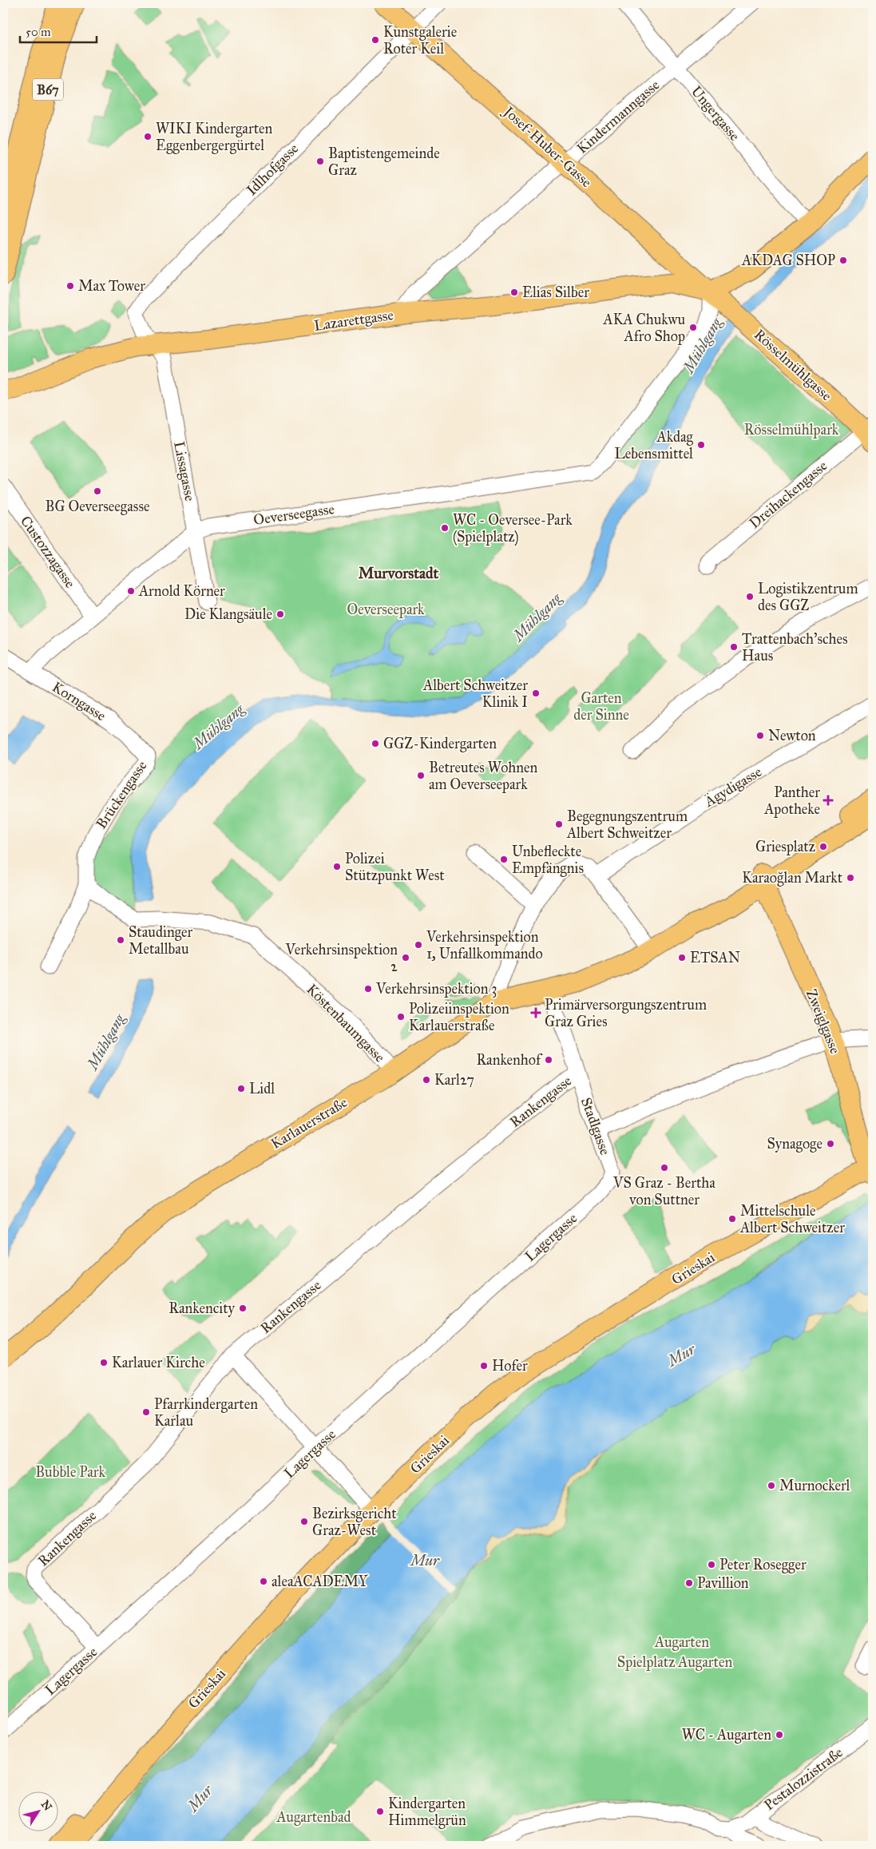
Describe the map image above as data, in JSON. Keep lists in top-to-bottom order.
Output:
{
  "streets": {
    "main road": [
      "B67",
      "Josef-Huber-Gasse",
      "Lazarettgasse",
      "Rösselmühlgasse",
      "Zweiglgasse",
      "Karlauerstraße",
      "Grieskai"
    ],
    "street": [
      "Ungergasse",
      "Kindermanngasse",
      "Idlhofgasse",
      "Lissagasse",
      "Dreihackengasse",
      "Oeverseegasse",
      "Custozzagasse",
      "Korngasse",
      "Ägydigasse",
      "Brückengasse",
      "Köstenbaumgasse",
      "Rankengasse",
      "Stadlgasse",
      "Lagergasse",
      "Pestalozzistraße"
    ]
  },
  "crossings": [
    ["Ungergasse", "Kindermanngasse"],
    ["Kindermanngasse", "Josef-Huber-Gasse"],
    ["Kindermanngasse", "Lazarettgasse"],
    ["Josef-Huber-Gasse", "Idlhofgasse"],
    ["Josef-Huber-Gasse", "Lazarettgasse"],
    ["Josef-Huber-Gasse", "Rösselmühlgasse"],
    ["Josef-Huber-Gasse", "Oeverseegasse"],
    ["Idlhofgasse", "Lazarettgasse"],
    ["Idlhofgasse", "Lissagasse"],
    ["Lazarettgasse", "Rösselmühlgasse"],
    ["Lazarettgasse", "Lissagasse"],
    ["Lazarettgasse", "Oeverseegasse"],
    ["Rösselmühlgasse", "Dreihackengasse"],
    ["Rösselmühlgasse", "Oeverseegasse"],
    ["Lissagasse", "Oeverseegasse"],
    ["Oeverseegasse", "Custozzagasse"],
    ["Oeverseegasse", "Korngasse"],
    ["Korngasse", "Brückengasse"],
    ["Brückengasse", "Köstenbaumgasse"],
    ["Zweiglgasse", "Grieskai"],
    ["Köstenbaumgasse", "Karlauerstraße"],
    ["Rankengasse", "Stadlgasse"],
    ["Rankengasse", "Lagergasse"],
    ["Karlauerstraße", "Stadlgasse"],
    ["Stadlgasse", "Lagergasse"]
  ],
  "districts": ["Murvorstadt"],
  "water": ["Mühlgang", "Mur"],
  "parks": [
    "Rösselmühlpark",
    "Oeverseepark",
    "Garten der Sinne",
    "Bubble Park",
    "Augarten",
    "Spielplatz Augarten",
    "Augartenbad"
  ],
  "places": {
    "other": [
      "Kunstgalerie Roter Keil",
      "WIKI Kindergarten Eggenbergergürtel",
      "Baptistengemeinde Graz",
      "AKDAG SHOP",
      "Max Tower",
      "Elias Silber",
      "AKA Chukwu Afro Shop",
      "Akdag Lebensmittel",
      "BG Oeverseegasse",
      "WC - Oeversee-Park (Spielplatz)",
      "Arnold Körner",
      "Logistikzentrum des GGZ",
      "Die Klangsäule",
      "Trattenbach'sches Haus",
      "Albert Schweitzer Klinik I",
      "Newton",
      "GGZ-Kindergarten",
      "Betreutes Wohnen am Oeverseepark",
      "Begegnungszentrum Albert Schweitzer",
      "Griesplatz",
      "Unbefleckte Empfängnis",
      "Polizei Stützpunkt West",
      "Karaoğlan Markt",
      "Staudinger Metallbau",
      "Verkehrsinspektion 1, Unfallkommando",
      "Verkehrsinspektion 2",
      "ETSAN",
      "Verkehrsinspektion 3",
      "Polizeiinspektion Karlauerstraße",
      "Rankenhof",
      "Karl27",
      "Lidl",
      "Synagoge",
      "VS Graz - Bertha von Suttner",
      "Mittelschule Albert Schweitzer",
      "Rankencity",
      "Karlauer Kirche",
      "Hofer",
      "Pfarrkindergarten Karlau",
      "Murnockerl",
      "Bezirksgericht Graz-West",
      "Peter Rosegger",
      "aleaACADEMY",
      "Pavillion",
      "WC - Augarten",
      "Kindergarten Himmelgrün"
    ],
    "health": ["Panther Apotheke", "Primärversorgungszentrum Graz Gries"]
  },
  "scale_bar": "50 m",
  "north": "top right"
}
